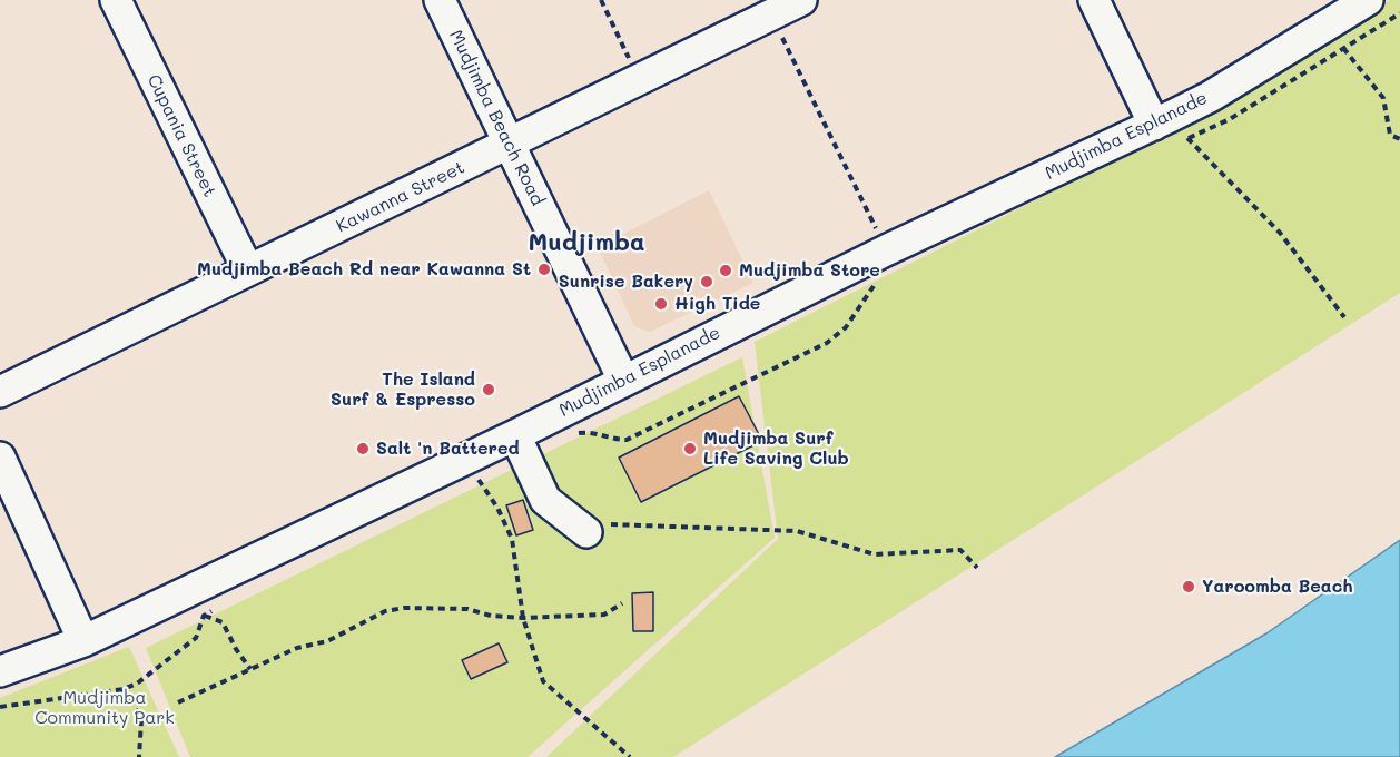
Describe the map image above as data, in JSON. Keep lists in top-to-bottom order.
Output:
{
  "streets": {
    "street": [
      "Mudjimba Beach Road",
      "Cupania Street",
      "Mudjimba Esplanade",
      "Kawanna Street"
    ]
  },
  "crossings": [
    ["Mudjimba Beach Road", "Mudjimba Esplanade"],
    ["Mudjimba Beach Road", "Kawanna Street"],
    ["Cupania Street", "Kawanna Street"]
  ],
  "districts": ["Mudjimba"],
  "parks": ["Mudjimba Community Park"],
  "places": [
    "Mudjimba Beach Rd near Kawanna St",
    "Mudjimba Store",
    "Sunrise Bakery",
    "High Tide",
    "The Island Surf & Espresso",
    "Salt 'n Battered",
    "Mudjimba Surf Life Saving Club",
    "Yaroomba Beach"
  ]
}
